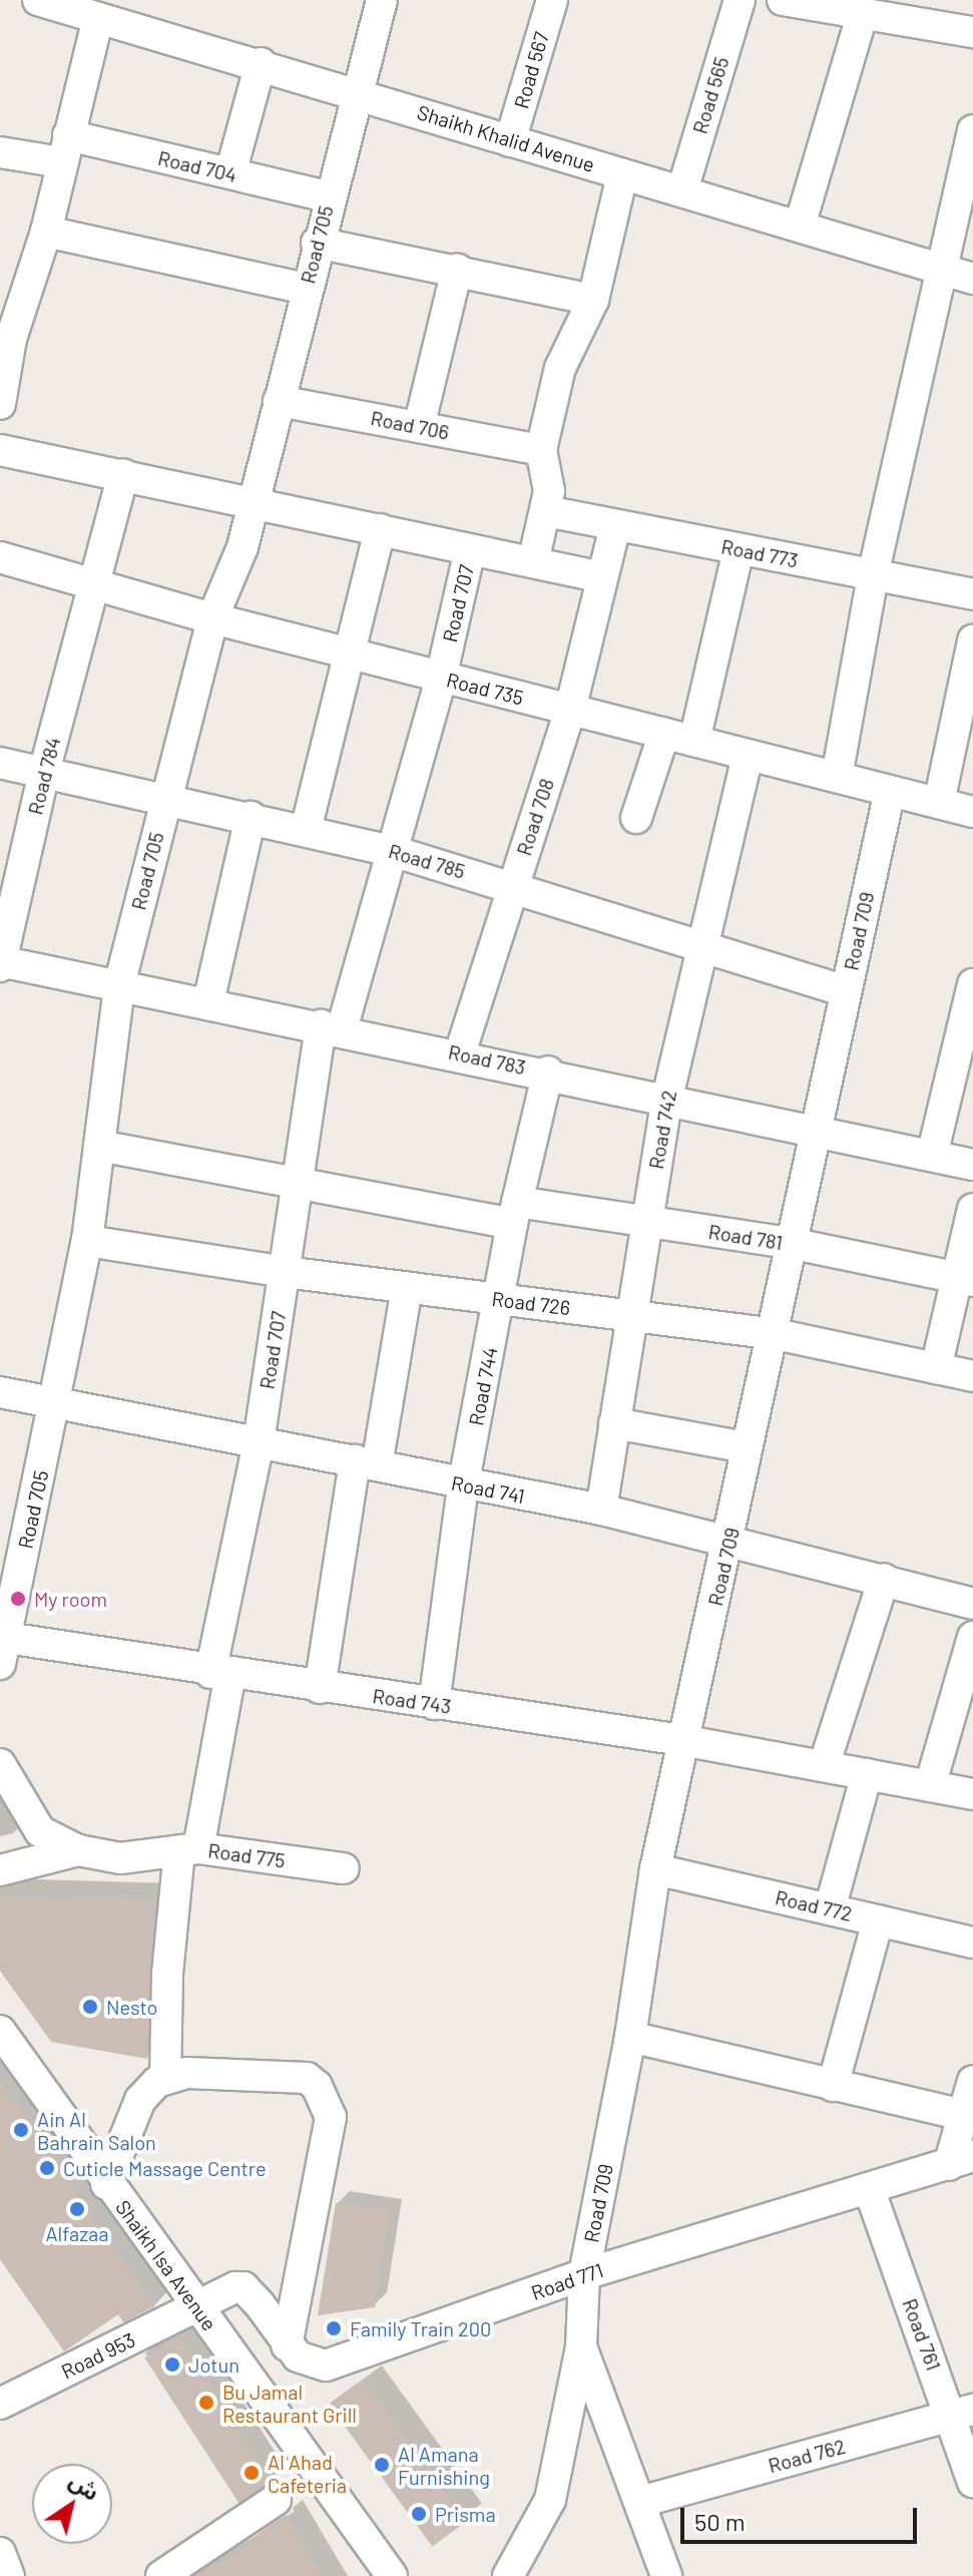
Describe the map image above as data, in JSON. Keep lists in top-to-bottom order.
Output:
{
  "streets": {
    "street": [
      "Road 567",
      "Road 565",
      "Shaikh Khalid Avenue",
      "Road 704",
      "Road 705",
      "Road 706",
      "Road 773",
      "Road 707",
      "Road 735",
      "Road 784",
      "Road 708",
      "Road 785",
      "Road 709",
      "Road 783",
      "Road 742",
      "Road 781",
      "Road 726",
      "Road 744",
      "Road 741",
      "Road 743",
      "Road 775",
      "Road 772",
      "Shaikh Isa Avenue",
      "Road 771",
      "Road 761",
      "Road 953",
      "Road 762"
    ]
  },
  "crossings": [
    ["Road 567", "Shaikh Khalid Avenue"],
    ["Road 565", "Shaikh Khalid Avenue"],
    ["Shaikh Khalid Avenue", "Road 705"],
    ["Road 704", "Road 705"],
    ["Road 705", "Road 706"],
    ["Road 705", "Road 735"],
    ["Road 705", "Road 785"],
    ["Road 705", "Road 783"],
    ["Road 705", "Road 781"],
    ["Road 705", "Road 726"],
    ["Road 705", "Road 741"],
    ["Road 705", "Road 743"],
    ["Road 773", "Road 708"],
    ["Road 707", "Road 735"],
    ["Road 707", "Road 785"],
    ["Road 707", "Road 783"],
    ["Road 707", "Road 781"],
    ["Road 707", "Road 726"],
    ["Road 707", "Road 741"],
    ["Road 707", "Road 743"],
    ["Road 707", "Road 775"],
    ["Road 735", "Road 784"],
    ["Road 735", "Road 708"],
    ["Road 735", "Road 709"],
    ["Road 735", "Road 742"],
    ["Road 784", "Road 785"],
    ["Road 784", "Road 783"],
    ["Road 708", "Road 785"],
    ["Road 708", "Road 783"],
    ["Road 785", "Road 709"],
    ["Road 785", "Road 742"],
    ["Road 709", "Road 783"],
    ["Road 709", "Road 781"],
    ["Road 709", "Road 726"],
    ["Road 709", "Road 741"],
    ["Road 709", "Road 743"],
    ["Road 709", "Road 772"],
    ["Road 709", "Road 771"],
    ["Road 709", "Road 762"],
    ["Road 783", "Road 742"],
    ["Road 783", "Road 744"],
    ["Road 742", "Road 781"],
    ["Road 742", "Road 726"],
    ["Road 742", "Road 741"],
    ["Road 781", "Road 744"],
    ["Road 726", "Road 744"],
    ["Road 744", "Road 741"],
    ["Road 744", "Road 743"],
    ["Shaikh Isa Avenue", "Road 953"],
    ["Road 771", "Road 761"],
    ["Road 761", "Road 762"]
  ],
  "places": [
    "My room",
    "Nesto",
    "Ain Al Bahrain Salon",
    "Cuticle Massage Centre",
    "Alfazaa",
    "Family Train 200",
    "Jotun",
    "Bu Jamal Restaurant Grill",
    "Al Amana Furnishing",
    "Al Ahad Cafeteria",
    "Prisma"
  ],
  "scale_bar": "50 m",
  "north": "top right"
}
